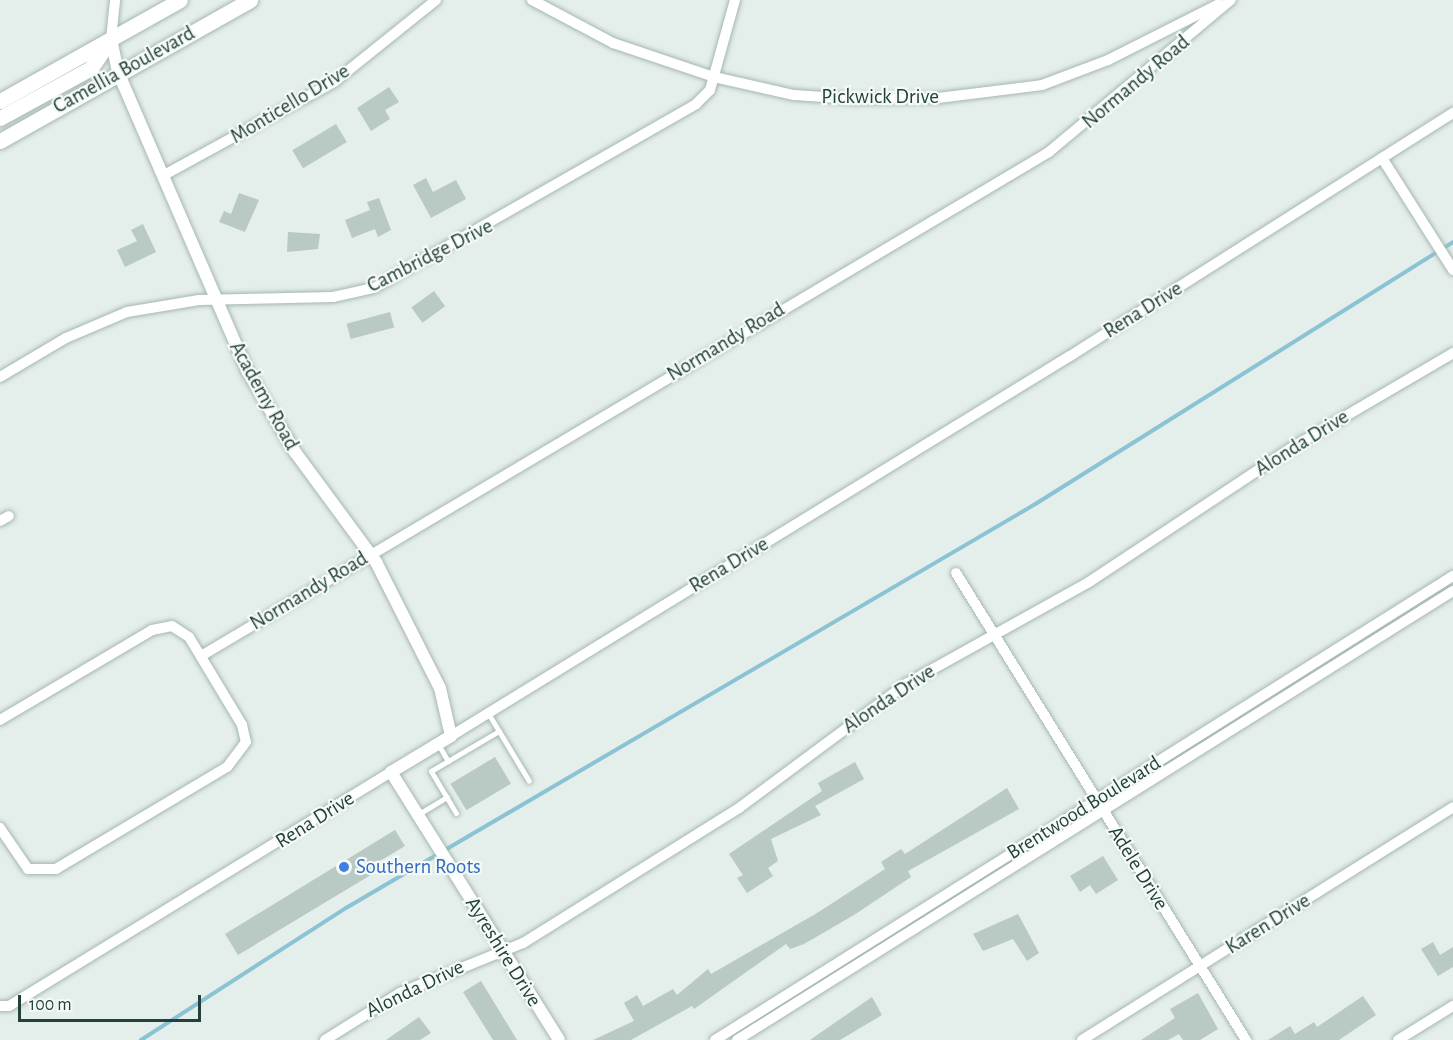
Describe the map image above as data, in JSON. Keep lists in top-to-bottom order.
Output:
{
  "streets": {
    "main road": ["Camellia Boulevard"],
    "street": [
      "Normandy Road",
      "Pickwick Drive",
      "Monticello Drive",
      "Cambridge Drive",
      "Rena Drive",
      "Academy Road",
      "Alonda Drive",
      "Brentwood Boulevard",
      "Adele Drive",
      "Karen Drive",
      "Ayreshire Drive"
    ]
  },
  "crossings": [
    ["Camellia Boulevard", "Academy Road"],
    ["Normandy Road", "Pickwick Drive"],
    ["Normandy Road", "Academy Road"],
    ["Pickwick Drive", "Cambridge Drive"],
    ["Monticello Drive", "Academy Road"],
    ["Cambridge Drive", "Academy Road"],
    ["Rena Drive", "Academy Road"],
    ["Rena Drive", "Ayreshire Drive"],
    ["Alonda Drive", "Adele Drive"],
    ["Alonda Drive", "Ayreshire Drive"],
    ["Brentwood Boulevard", "Adele Drive"],
    ["Adele Drive", "Karen Drive"]
  ],
  "places": ["Southern Roots"],
  "scale_bar": "100 m"
}
